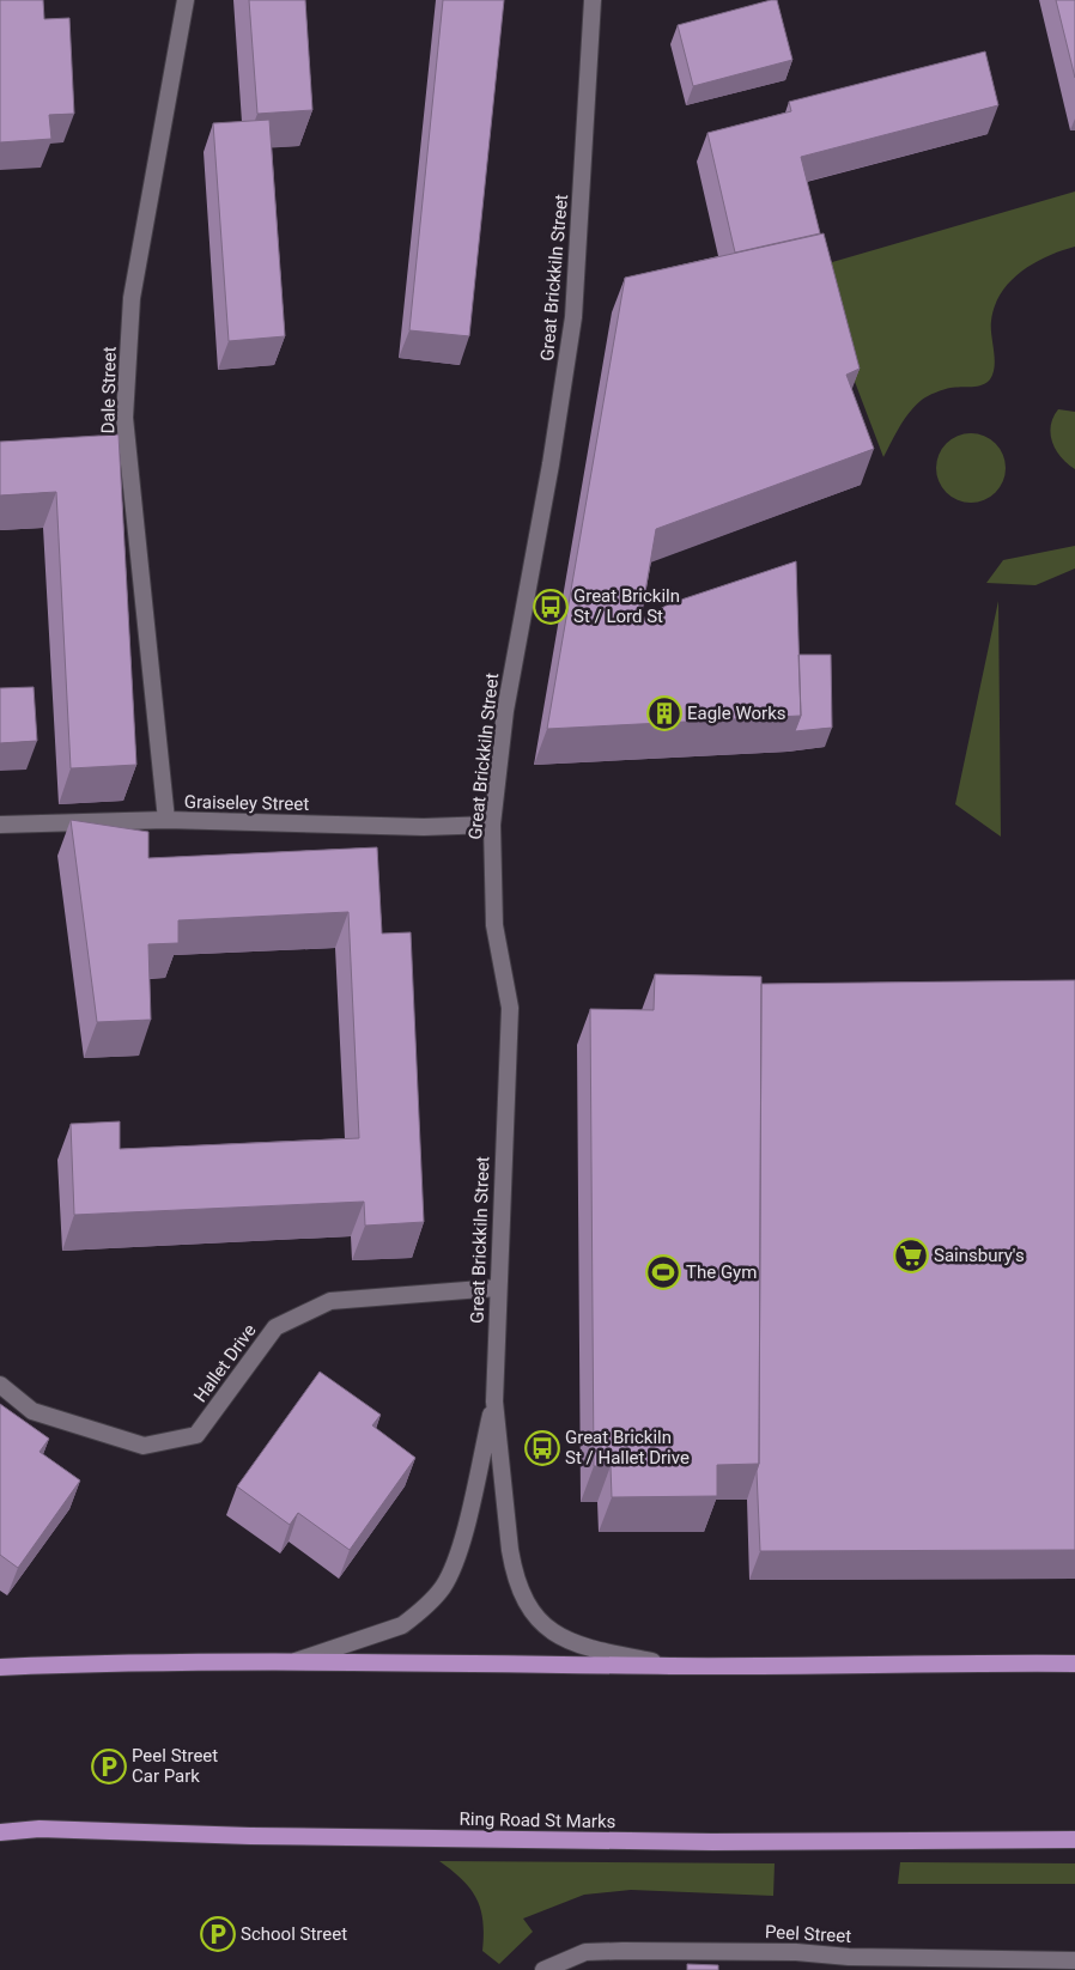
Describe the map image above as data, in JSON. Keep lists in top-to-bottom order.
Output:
{
  "streets": {
    "highway": ["Ring Road St Marks"],
    "street": [
      "Great Brickkiln Street",
      "Dale Street",
      "Graiseley Street",
      "Hallet Drive",
      "Peel Street"
    ]
  },
  "crossings": [
    ["Great Brickkiln Street", "Graiseley Street"],
    ["Great Brickkiln Street", "Hallet Drive"],
    ["Dale Street", "Graiseley Street"]
  ],
  "places": {
    "bus stop": ["Great Brickiln St / Lord St", "Great Brickiln St / Hallet Drive"],
    "building": ["Eagle Works"],
    "supermarket": ["Sainsbury's"],
    "sports": ["The Gym"],
    "parking": ["Peel Street Car Park", "School Street"]
  }
}
